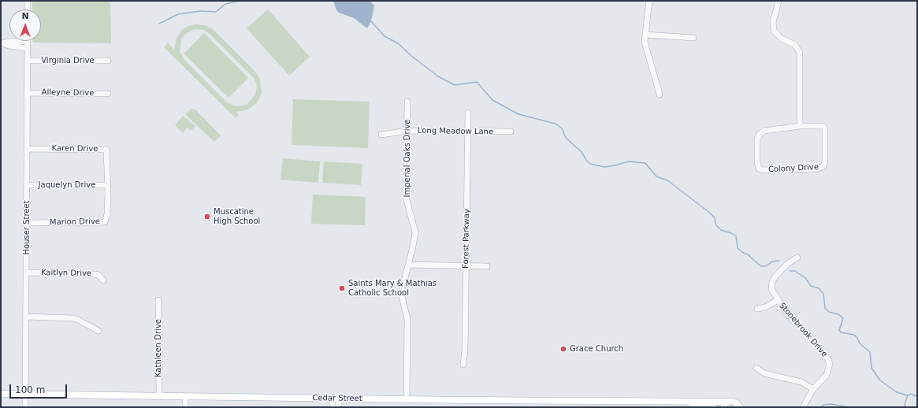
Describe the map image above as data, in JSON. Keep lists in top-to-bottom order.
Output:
{
  "streets": {
    "main road": ["Cedar Street"],
    "street": [
      "Virginia Drive",
      "Alleyne Drive",
      "Long Meadow Lane",
      "Karen Drive",
      "Imperial Oaks Drive",
      "Colony Drive",
      "Jaquelyn Drive",
      "Marion Drive",
      "Houser Street",
      "Forest Parkway",
      "Kaitlyn Drive",
      "Stonebrook Drive",
      "Kathleen Drive"
    ]
  },
  "crossings": [
    ["Virginia Drive", "Houser Street"],
    ["Alleyne Drive", "Houser Street"],
    ["Long Meadow Lane", "Imperial Oaks Drive"],
    ["Long Meadow Lane", "Forest Parkway"],
    ["Karen Drive", "Jaquelyn Drive"],
    ["Karen Drive", "Marion Drive"],
    ["Karen Drive", "Houser Street"],
    ["Imperial Oaks Drive", "Cedar Street"],
    ["Jaquelyn Drive", "Marion Drive"],
    ["Jaquelyn Drive", "Houser Street"],
    ["Marion Drive", "Houser Street"],
    ["Houser Street", "Kaitlyn Drive"],
    ["Houser Street", "Cedar Street"],
    ["Kathleen Drive", "Cedar Street"]
  ],
  "places": ["Muscatine High School", "Saints Mary & Mathias Catholic School", "Grace Church"],
  "scale_bar": "100 m",
  "north": "top"
}
